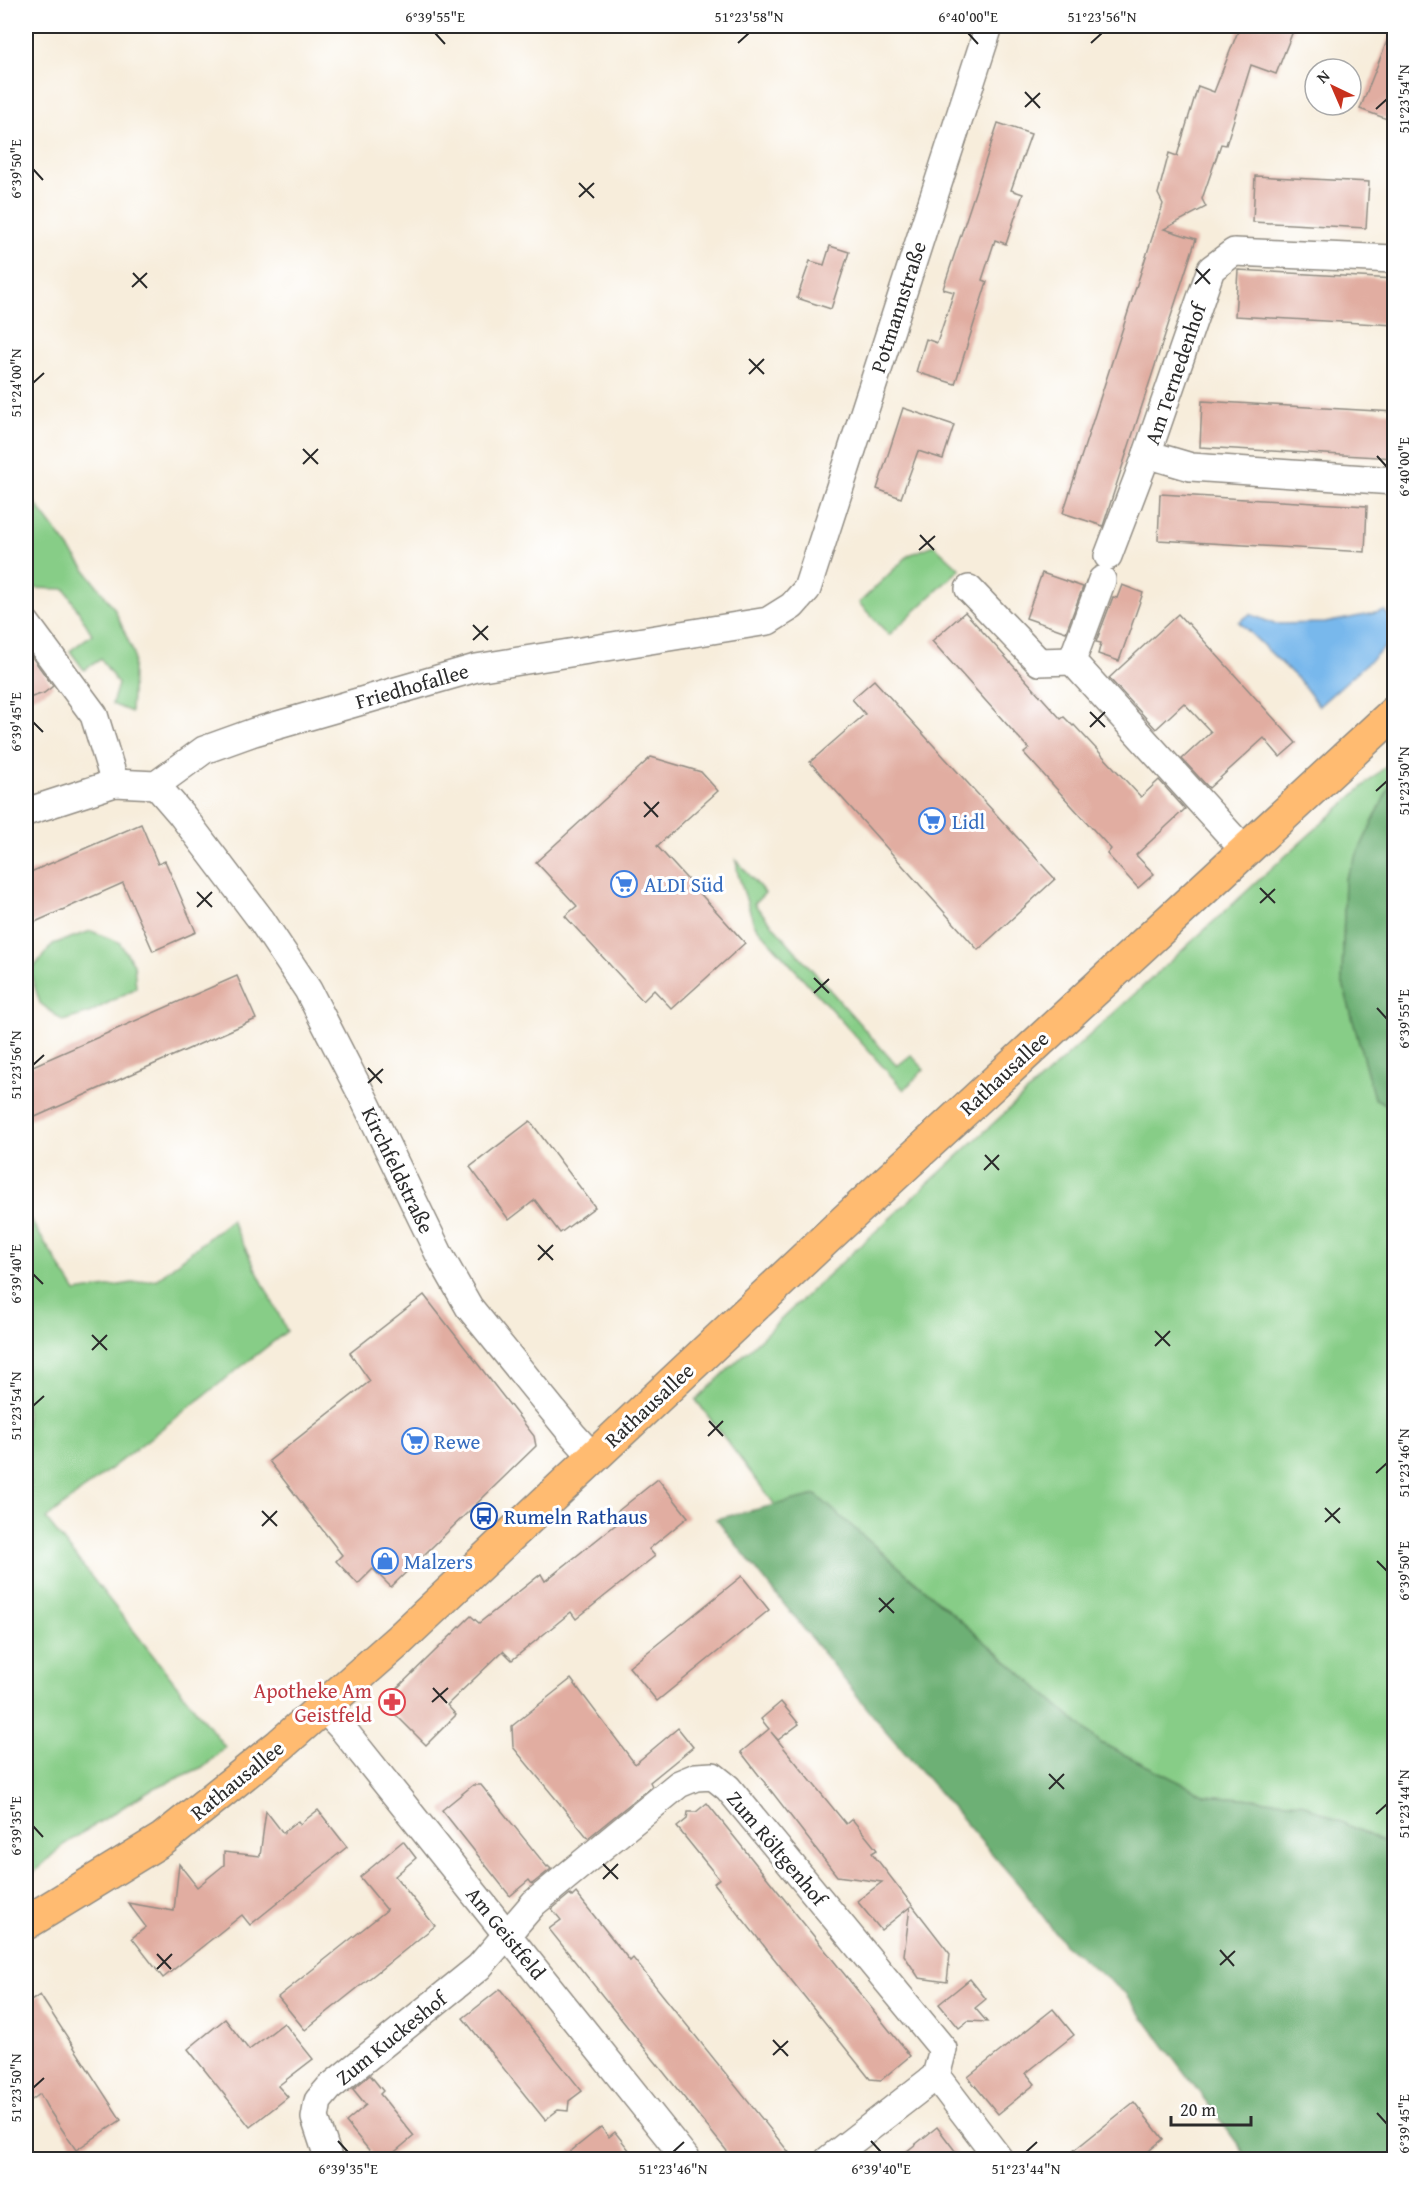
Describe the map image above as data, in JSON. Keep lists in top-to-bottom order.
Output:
{
  "streets": {
    "main road": ["Rathausallee"],
    "street": [
      "Potmannstraße",
      "Am Ternedenhof",
      "Friedhofallee",
      "Kirchfeldstraße",
      "Zum Röltgenhof",
      "Am Geistfeld",
      "Zum Kuckeshof"
    ]
  },
  "crossings": [
    ["Potmannstraße", "Friedhofallee"],
    ["Friedhofallee", "Kirchfeldstraße"],
    ["Rathausallee", "Kirchfeldstraße"],
    ["Rathausallee", "Am Geistfeld"],
    ["Zum Röltgenhof", "Am Geistfeld"],
    ["Zum Röltgenhof", "Zum Kuckeshof"],
    ["Am Geistfeld", "Zum Kuckeshof"]
  ],
  "places": {
    "supermarket": ["Lidl", "ALDI Süd", "Rewe"],
    "bus stop": ["Rumeln Rathaus"],
    "shop": ["Malzers"],
    "pharmacy": ["Apotheke Am Geistfeld"]
  },
  "scale_bar": "20 m",
  "north": "top left",
  "coordinates": [
    "6°39'55\"E",
    "51°23'58\"N",
    "6°40'00\"E",
    "51°23'56\"N",
    "51°23'54\"N",
    "6°39'50\"E",
    "51°24'00\"N",
    "6°39'45\"E",
    "51°23'50\"N",
    "6°39'40\"E",
    "51°23'46\"N",
    "51°23'44\"N",
    "6°39'35\"E"
  ]
}
